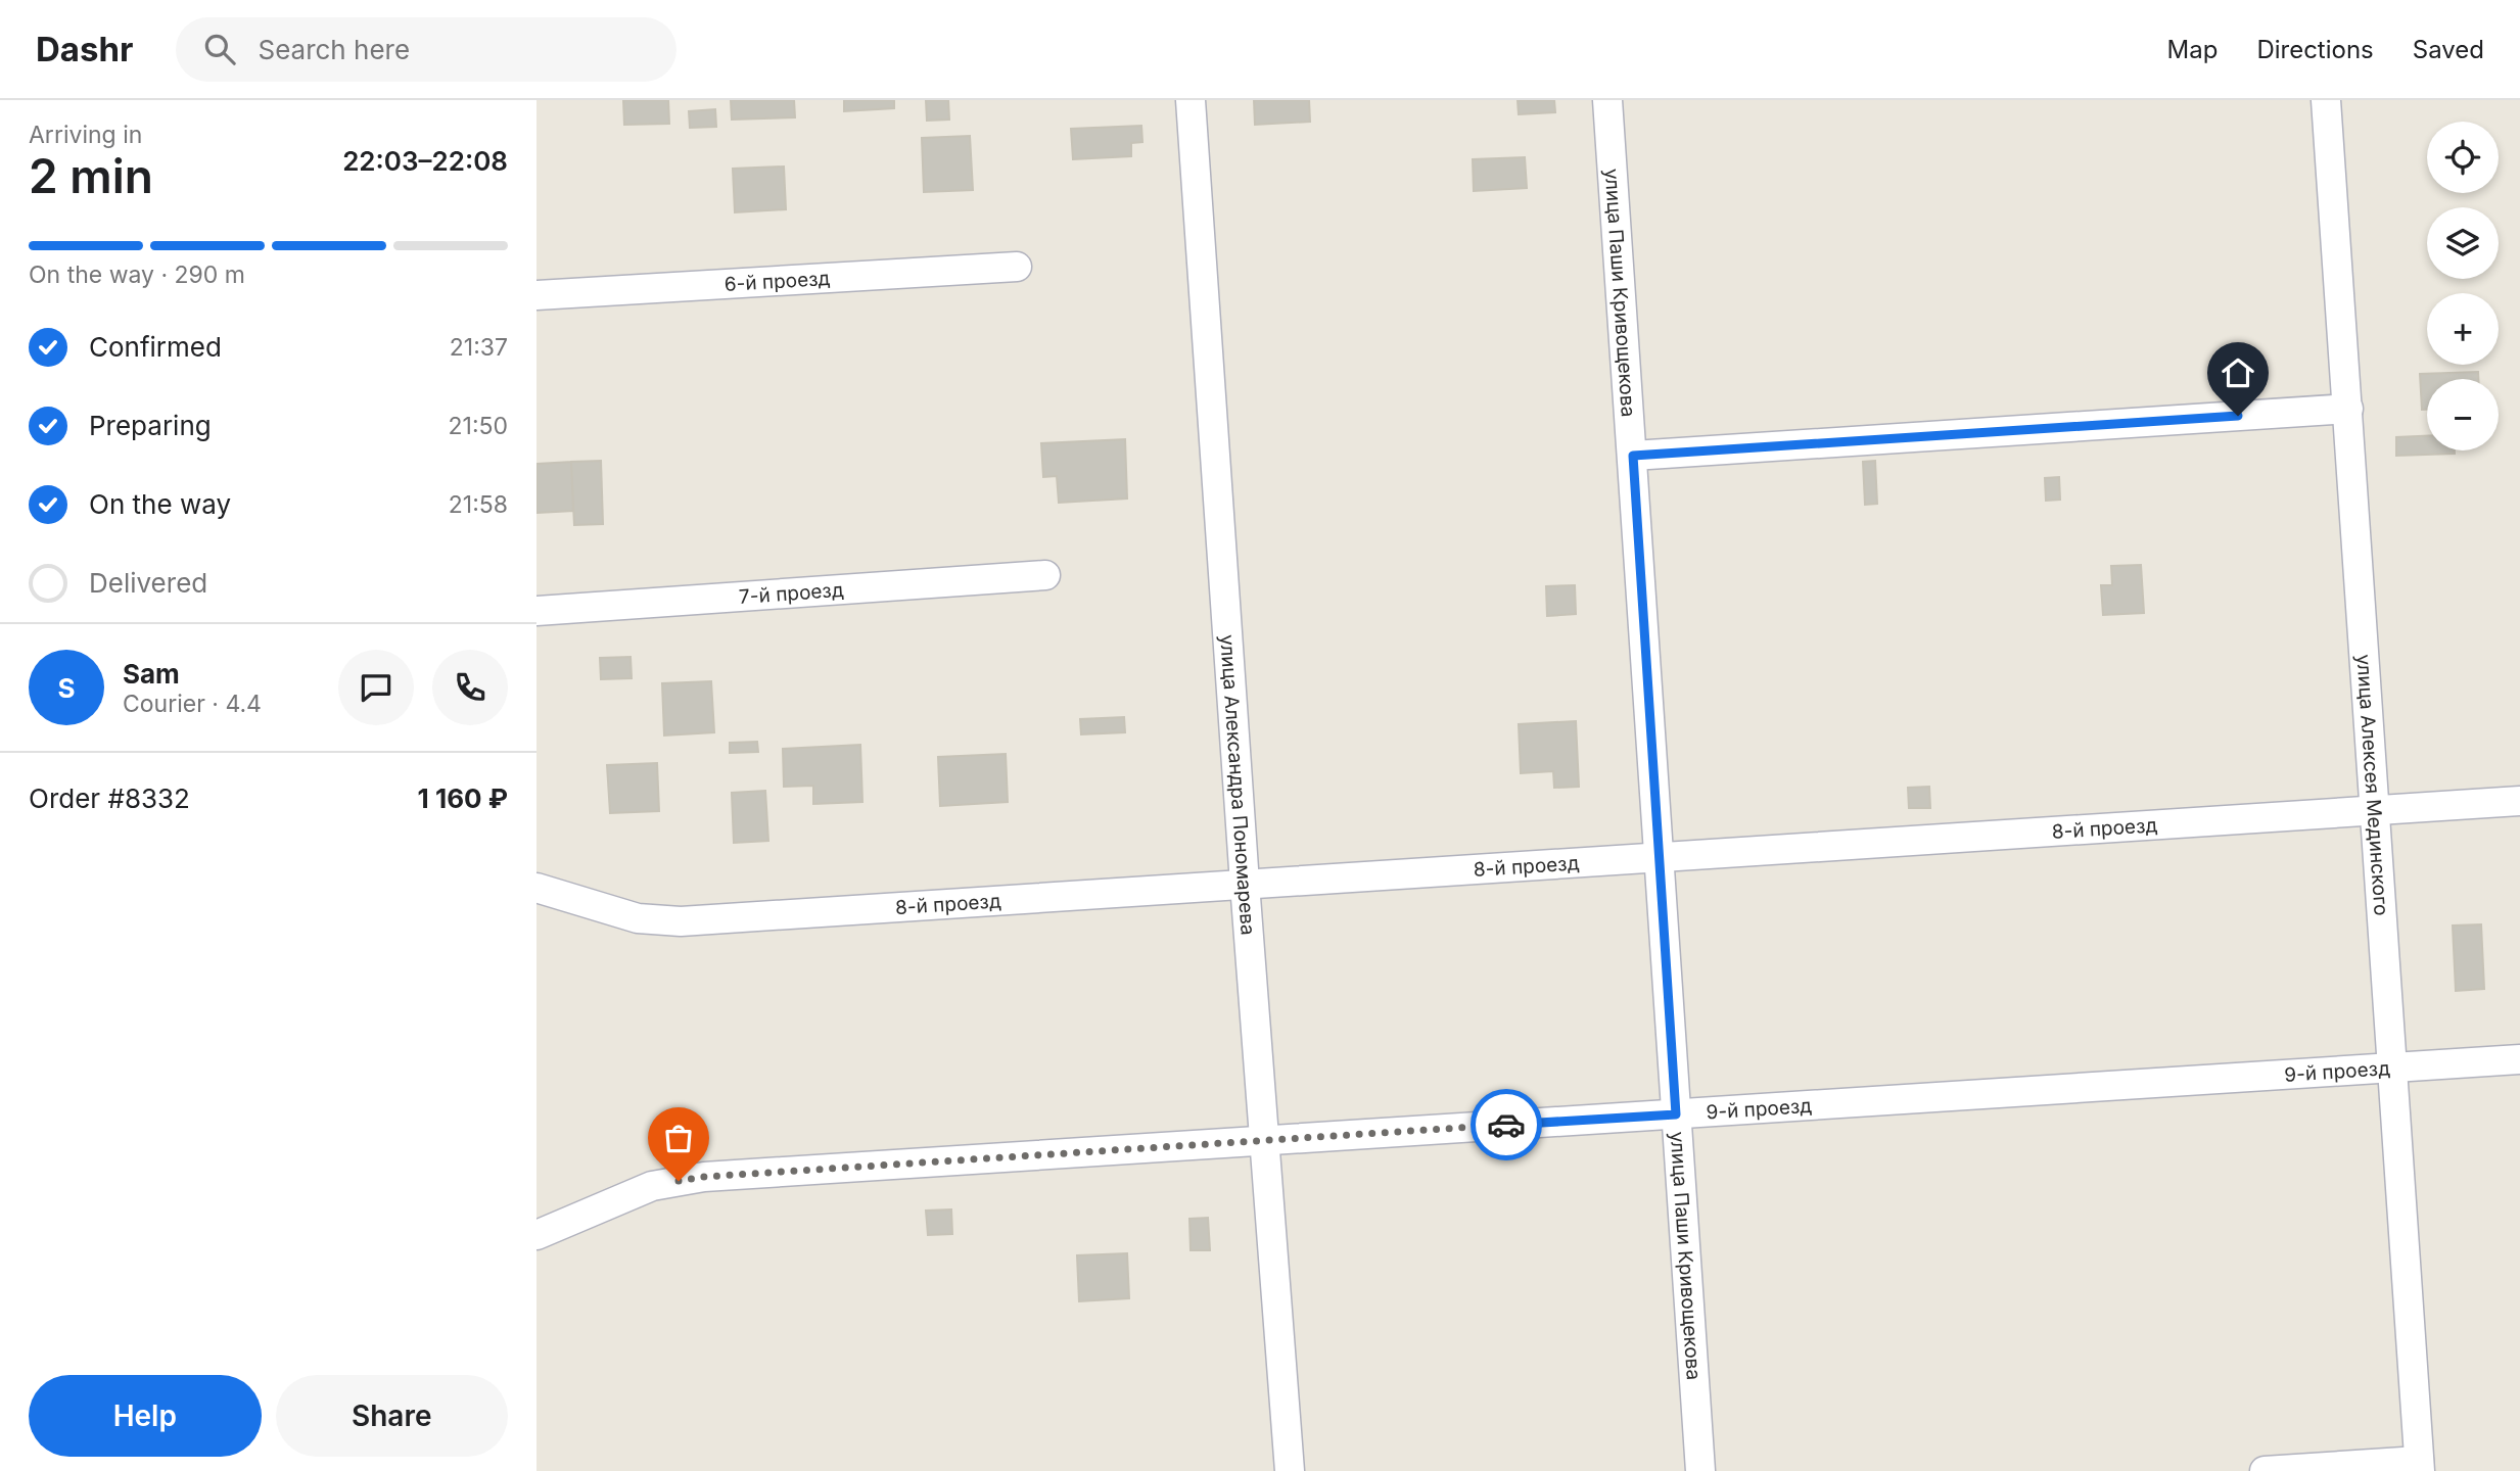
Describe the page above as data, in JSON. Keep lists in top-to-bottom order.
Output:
{
  "streets": {
    "street": [
      "6-й проезд",
      "улица Паши Кривощекова",
      "7-й проезд",
      "улица Александра Пономарева",
      "улица Алексея Мединского",
      "8-й проезд",
      "9-й проезд"
    ]
  },
  "crossings": [
    ["улица Паши Кривощекова", "8-й проезд"],
    ["улица Паши Кривощекова", "9-й проезд"],
    ["улица Александра Пономарева", "8-й проезд"],
    ["улица Александра Пономарева", "9-й проезд"],
    ["улица Алексея Мединского", "8-й проезд"],
    ["улица Алексея Мединского", "9-й проезд"]
  ],
  "page": {
    "header": "Dashr",
    "search": "Search here",
    "nav": ["Map", "Directions", "Saved"],
    "heading": ["2 min", "Arriving in", "22:03–22:08"],
    "panel": [
      "Sam",
      "Courier · 4.4",
      "Order #8332",
      "1 160 ₽"
    ],
    "map_buttons": ["+", "−"],
    "bar": "On the way · 290 m",
    "list": [
      ["Confirmed", "21:37"],
      ["Preparing", "21:50"],
      ["On the way", "21:58"],
      "Delivered"
    ],
    "round": "S",
    "buttons": ["Help", "Share"]
  }
}
